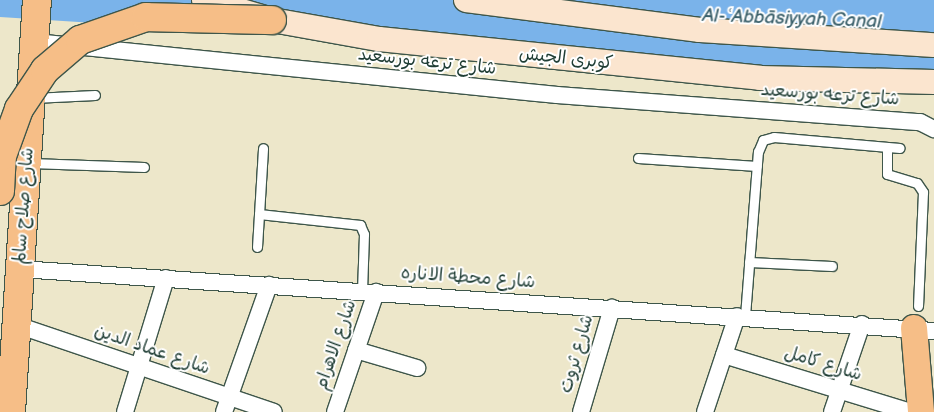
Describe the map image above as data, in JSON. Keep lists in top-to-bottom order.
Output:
{
  "streets": {
    "highway": ["شارع صلاح سالم"],
    "main road": ["كوبرى الجيش"],
    "street": [
      "شارع ترعه بورسعيد",
      "شارع محطة الاناره",
      "شارع الاهرام",
      "شارع عماد الدين",
      "شارع ثروت",
      "شارع كامل"
    ]
  },
  "crossings": [
    ["شارع ترعه بورسعيد", "شارع صلاح سالم"],
    ["شارع صلاح سالم", "شارع محطة الاناره"],
    ["شارع صلاح سالم", "شارع عماد الدين"],
    ["شارع محطة الاناره", "شارع الاهرام"],
    ["شارع محطة الاناره", "شارع ثروت"]
  ],
  "water": ["Al-ʿAbbāsiyyah Canal"]
}
